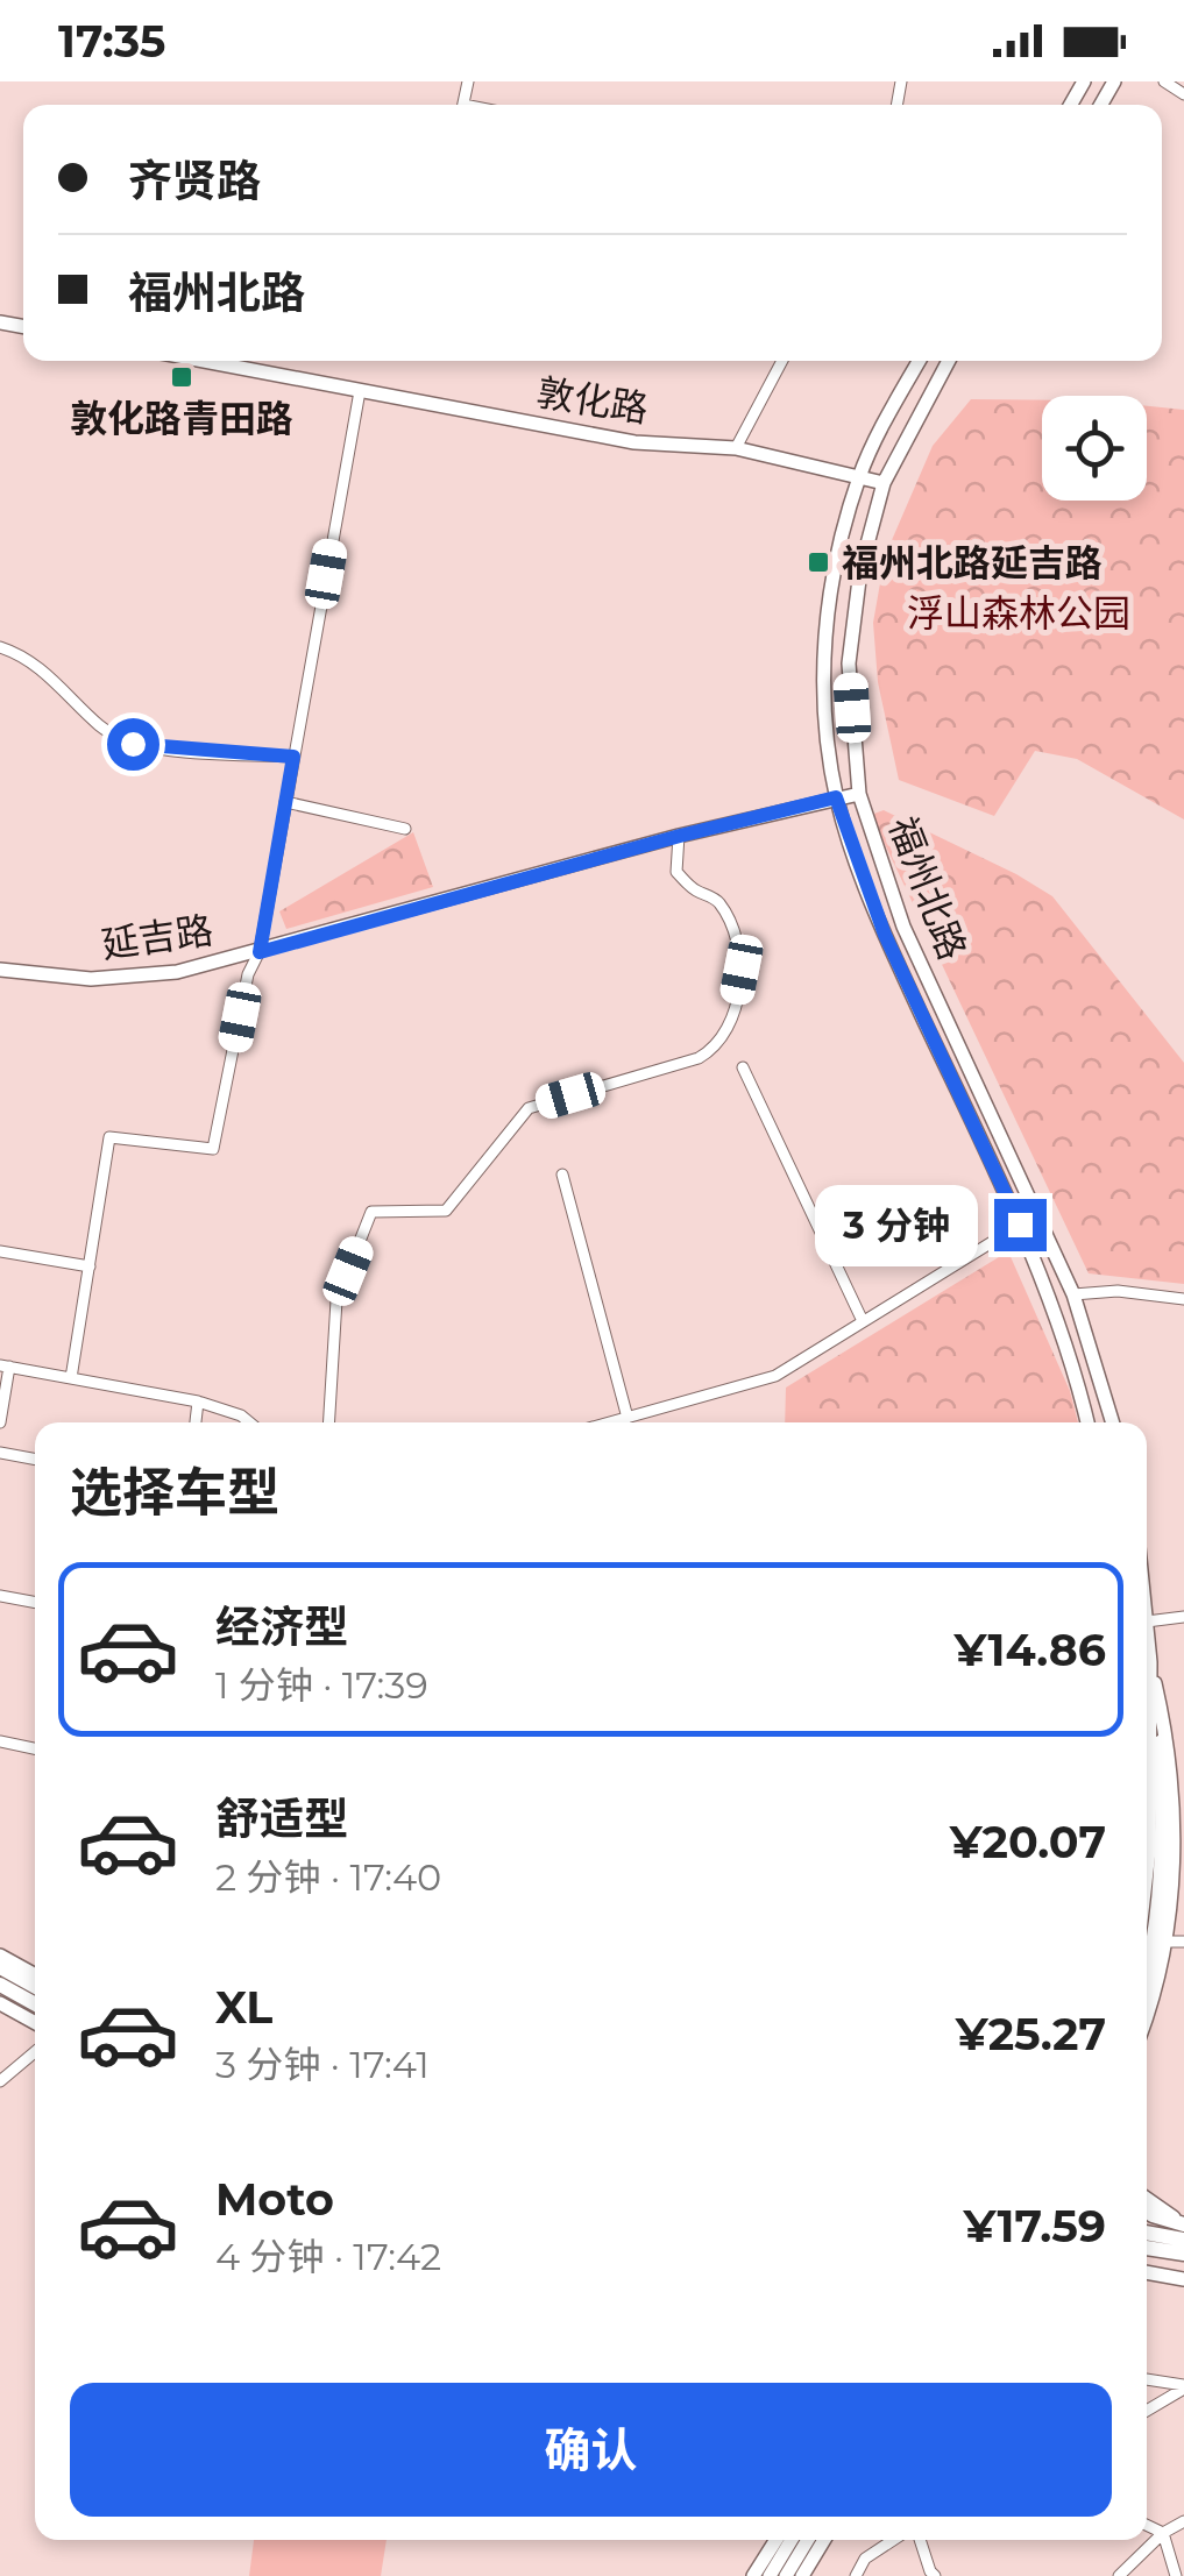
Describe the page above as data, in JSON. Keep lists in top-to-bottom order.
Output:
{
  "streets": {
    "main road": ["敦化路", "福州北路", "延吉路"]
  },
  "crossings": [
    ["敦化路", "福州北路"],
    ["福州北路", "延吉路"]
  ],
  "parks": ["浮山森林公园"],
  "places": {
    "transit": ["敦化路青田路", "福州北路延吉路"]
  },
  "page": {
    "status": "17:35",
    "banner": ["齐贤路", "福州北路"],
    "bubble": "3 分钟",
    "heading": "选择车型",
    "list": [
      {
        "name": "经济型",
        "note": "1 分钟 · 17:39",
        "value": "¥14.86"
      },
      {
        "name": "舒适型",
        "note": "2 分钟 · 17:40",
        "value": "¥20.07"
      },
      {
        "name": "XL",
        "note": "3 分钟 · 17:41",
        "value": "¥25.27"
      },
      {
        "name": "Moto",
        "note": "4 分钟 · 17:42",
        "value": "¥17.59"
      }
    ],
    "buttons": "确认"
  }
}
